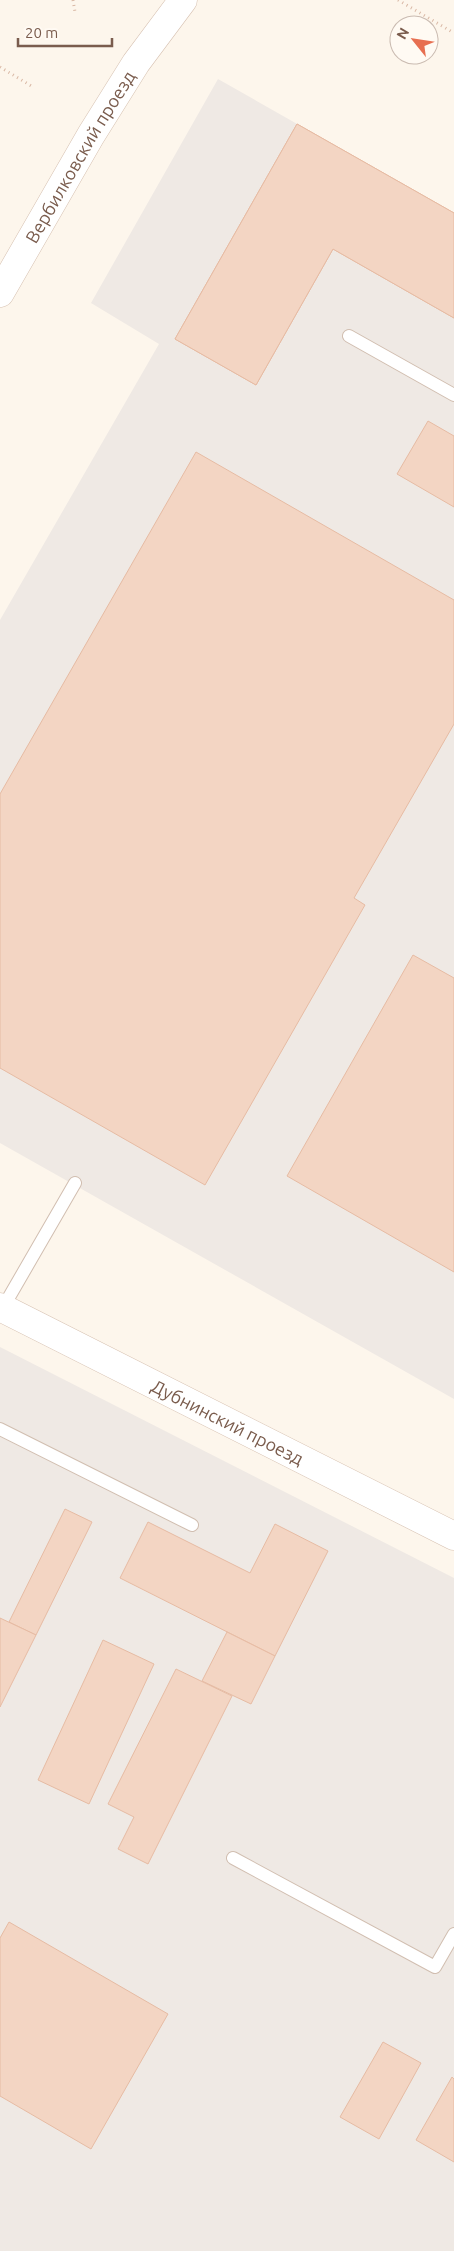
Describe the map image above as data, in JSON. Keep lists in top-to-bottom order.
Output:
{
  "streets": {
    "street": ["Вербилковский проезд", "Дубнинский проезд"]
  },
  "scale_bar": "20 m",
  "north": "top left"
}
